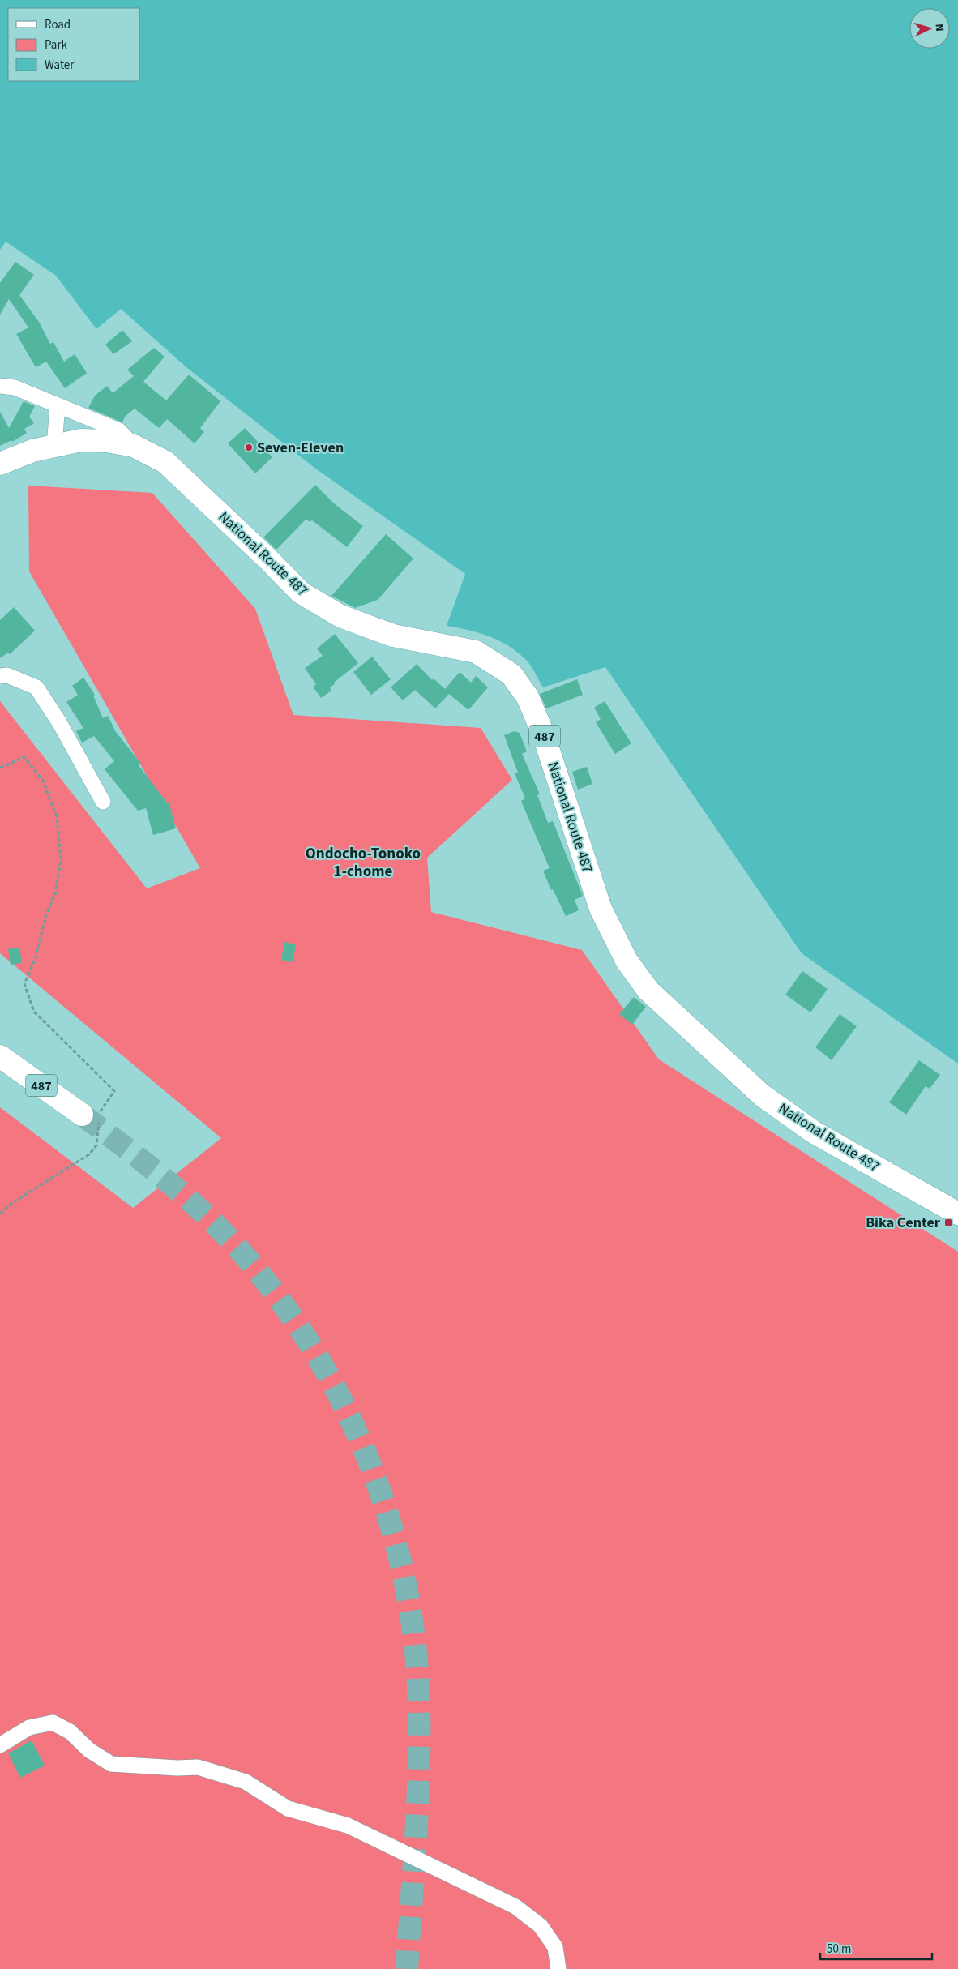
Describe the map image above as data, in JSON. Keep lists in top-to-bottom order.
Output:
{
  "streets": {
    "highway": ["National Route 487", "487"]
  },
  "districts": ["Ondocho-Tonoko 1-chome"],
  "places": {
    "other": ["Seven-Eleven"],
    "transit": ["Bika Center"]
  },
  "legend": ["Road", "Park", "Water"],
  "scale_bar": "50 m",
  "north": "right"
}
